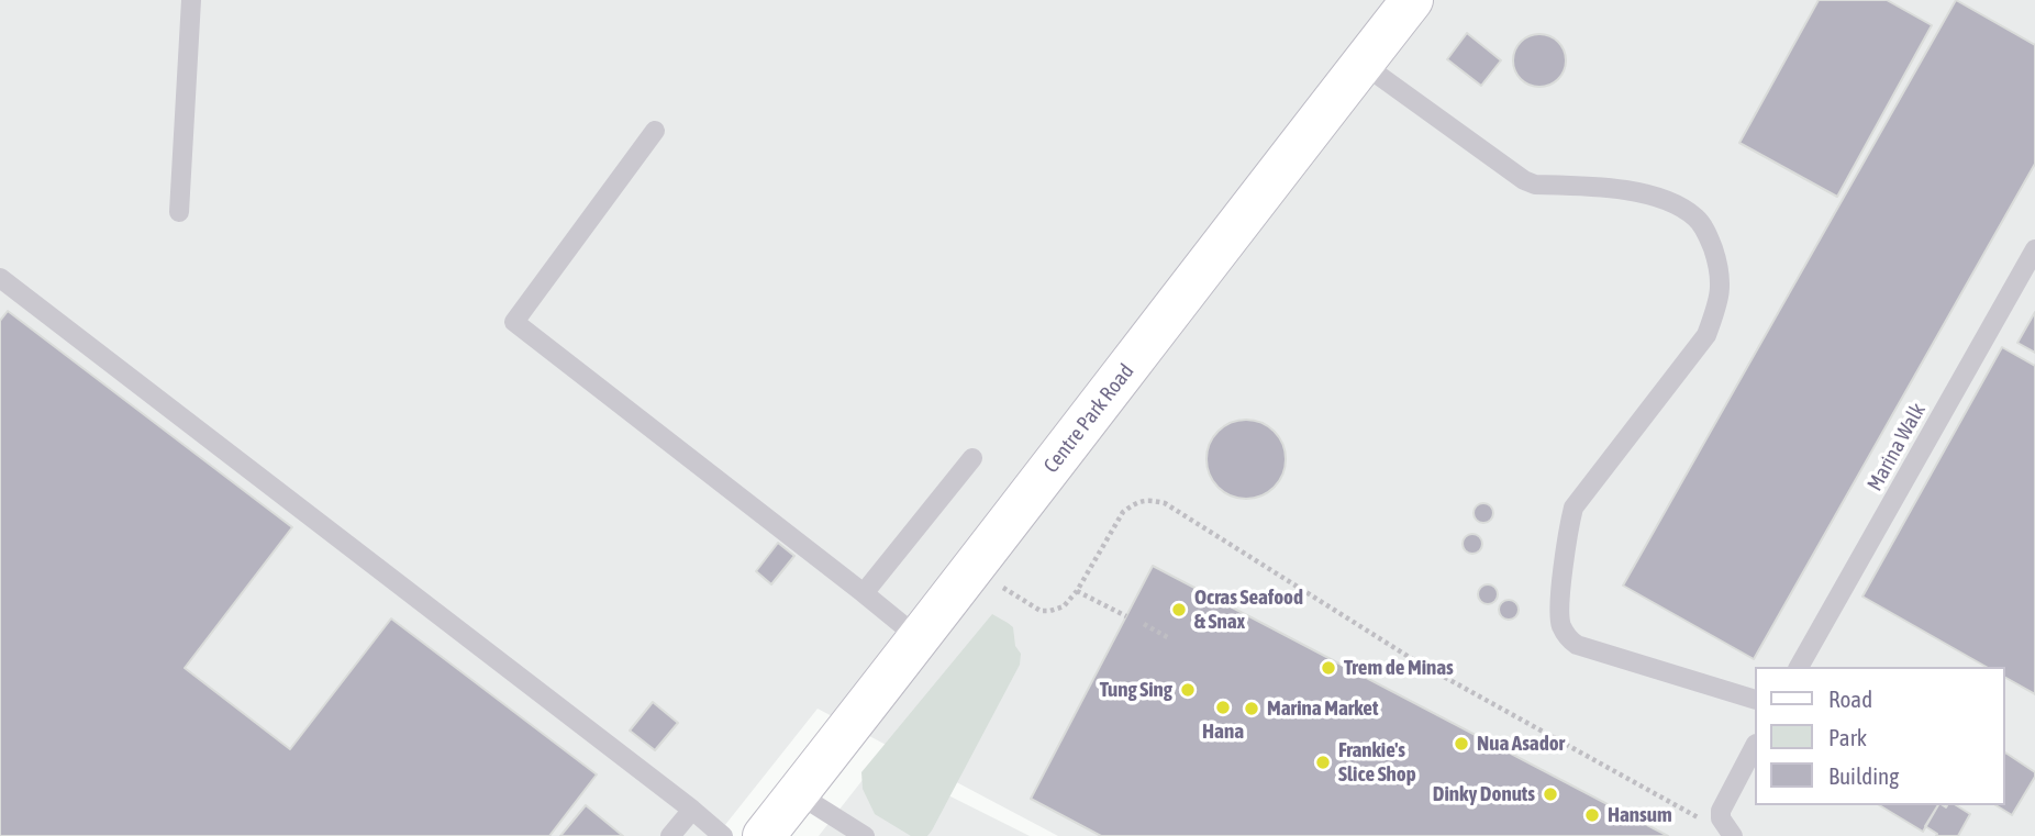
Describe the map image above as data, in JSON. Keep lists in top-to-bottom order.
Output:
{
  "streets": {
    "street": ["Centre Park Road"],
    "lane": ["Marina Walk"]
  },
  "places": [
    "Ocras Seafood & Snax",
    "Trem de Minas",
    "Tung Sing",
    "Hana",
    "Marina Market",
    "Nua Asador",
    "Frankie's Slice Shop",
    "Dinky Donuts",
    "Hansum"
  ],
  "legend": ["Road", "Park", "Building"]
}
